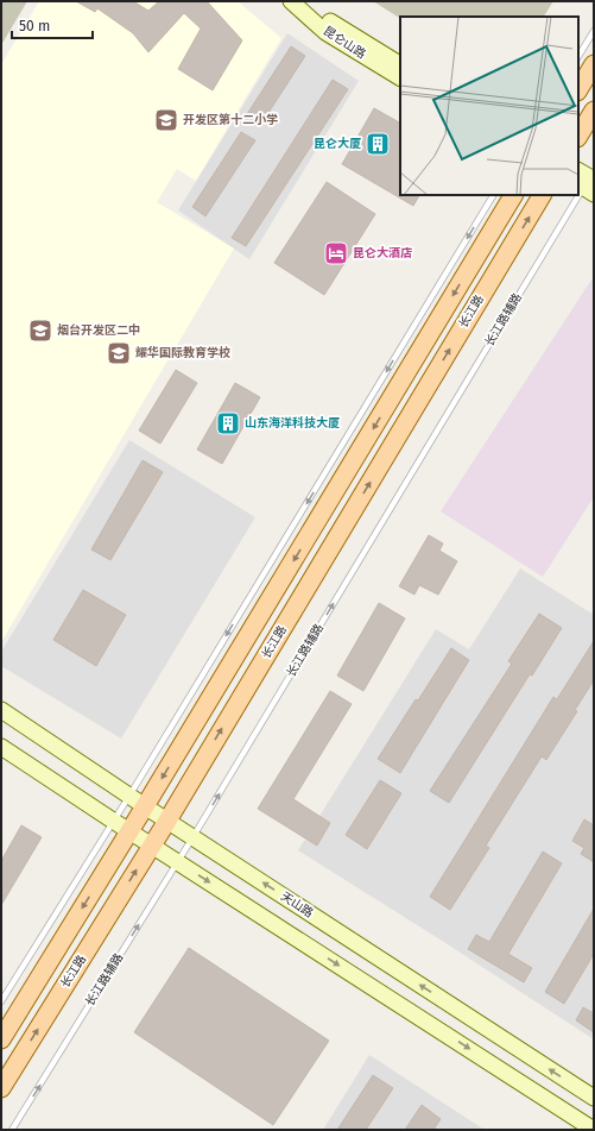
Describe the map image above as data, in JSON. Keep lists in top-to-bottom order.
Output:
{
  "streets": {
    "main road": ["长江路"],
    "street": ["昆仑山路", "天山路"],
    "lane": ["长江路辅路"]
  },
  "crossings": [
    ["长江路", "天山路"],
    ["长江路辅路", "天山路"]
  ],
  "one_way": ["长江路辅路"],
  "places": {
    "school or university": ["开发区第十二小学", "烟台开发区二中", "耀华国际教育学校"],
    "building": ["昆仑大厦", "山东海洋科技大厦"],
    "hotel": ["昆仑大酒店"]
  },
  "scale_bar": "50 m"
}
